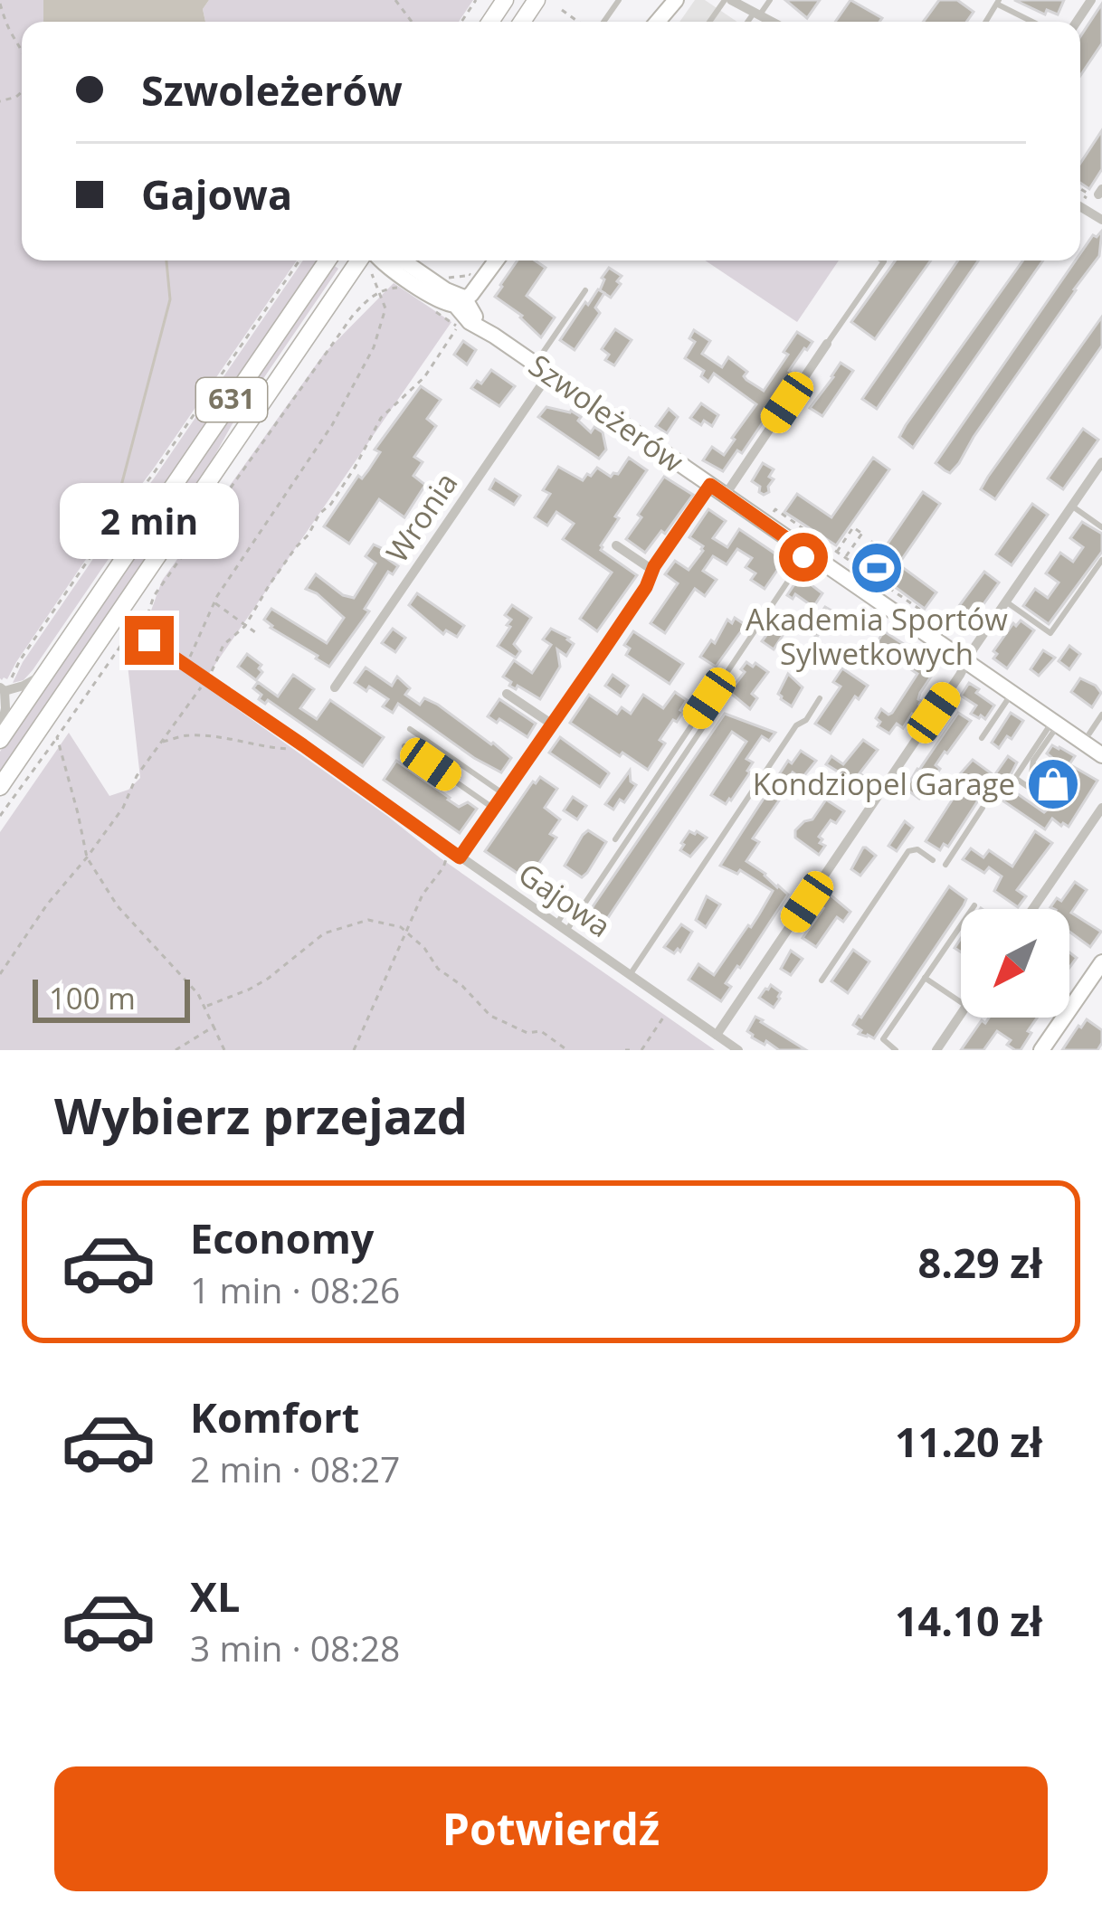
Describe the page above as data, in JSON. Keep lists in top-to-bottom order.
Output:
{
  "streets": {
    "main road": ["631"],
    "street": ["Szwoleżerów", "Wronia", "Gajowa"]
  },
  "crossings": [
    ["Szwoleżerów", "Wronia"]
  ],
  "places": {
    "sports": ["Akademia Sportów Sylwetkowych"],
    "shop": ["Kondziopel Garage"]
  },
  "scale_bar": "100 m",
  "north": "bottom left",
  "page": {
    "banner": ["Szwoleżerów", "Gajowa"],
    "bubble": "2 min",
    "scale": "100 m",
    "heading": "Wybierz przejazd",
    "list": [
      {
        "name": "Economy",
        "note": "1 min · 08:26",
        "value": "8.29 zł"
      },
      {
        "name": "Komfort",
        "note": "2 min · 08:27",
        "value": "11.20 zł"
      },
      {
        "name": "XL",
        "note": "3 min · 08:28",
        "value": "14.10 zł"
      }
    ],
    "buttons": "Potwierdź"
  }
}
